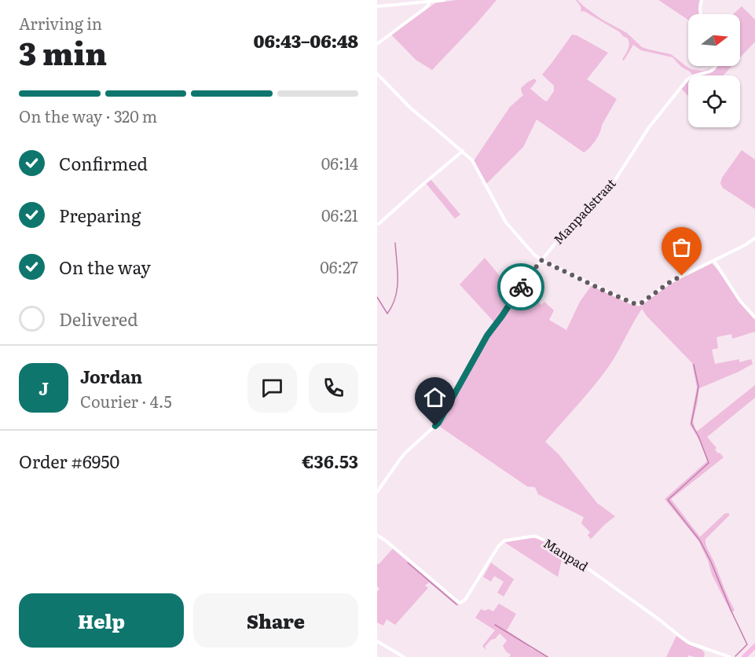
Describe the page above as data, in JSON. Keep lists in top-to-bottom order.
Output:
{
  "streets": {
    "street": ["Manpadstraat", "Manpad"]
  },
  "north": "right",
  "page": {
    "heading": ["3 min", "Arriving in", "06:43–06:48"],
    "panel": [
      "Jordan",
      "Courier · 4.5",
      "Order #6950",
      "€36.53"
    ],
    "bar": "On the way · 320 m",
    "list": [
      ["Confirmed", "06:14"],
      ["Preparing", "06:21"],
      ["On the way", "06:27"],
      "Delivered"
    ],
    "round": "J",
    "buttons": ["Help", "Share"]
  }
}
